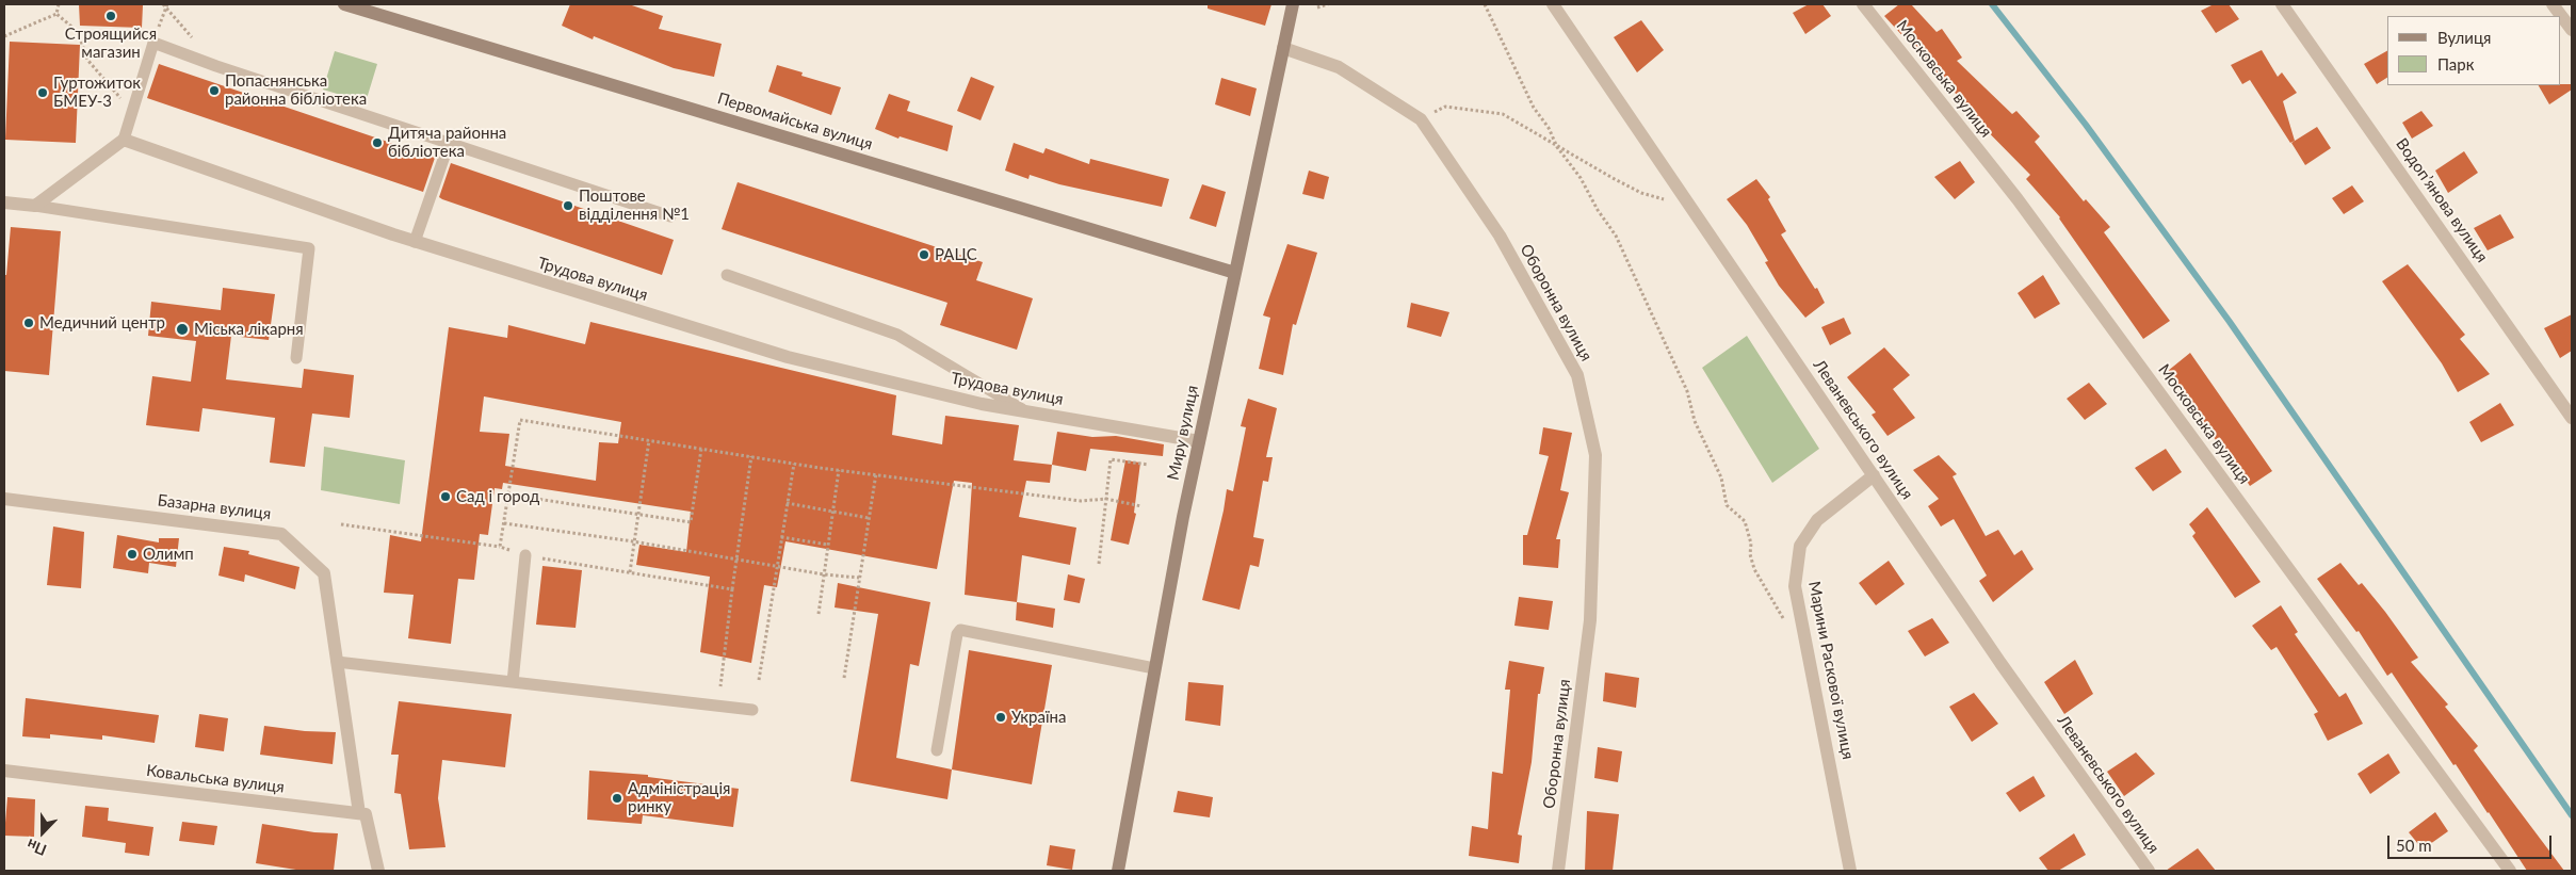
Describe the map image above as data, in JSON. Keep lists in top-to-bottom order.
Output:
{
  "streets": {
    "street": [
      "Московська вулиця",
      "Первомайська вулиця",
      "Водоп’янова вулиця",
      "Трудова вулиця",
      "Оборонна вулиця",
      "Леваневського вулиця",
      "Миру вулиця",
      "Базарна вулиця",
      "Марини Раскової вулиця",
      "Ковальська вулиця"
    ]
  },
  "crossings": [
    ["Первомайська вулиця", "Миру вулиця"],
    ["Трудова вулиця", "Миру вулиця"],
    ["Оборонна вулиця", "Миру вулиця"],
    ["Леваневського вулиця", "Марини Раскової вулиця"],
    ["Базарна вулиця", "Ковальська вулиця"]
  ],
  "places": [
    "Строящийся магазин",
    "Попаснянська районна бібліотека",
    "Гуртожиток БМЕУ-3",
    "Дитяча районна бібліотека",
    "Поштове відділення №1",
    "РАЦС",
    "Медичний центр",
    "Міська лікарня",
    "Сад і город",
    "Олимп",
    "Україна",
    "Адміністрація ринку"
  ],
  "legend": ["Вулиця", "Парк"],
  "scale_bar": "50 m",
  "north": "bottom"
}
